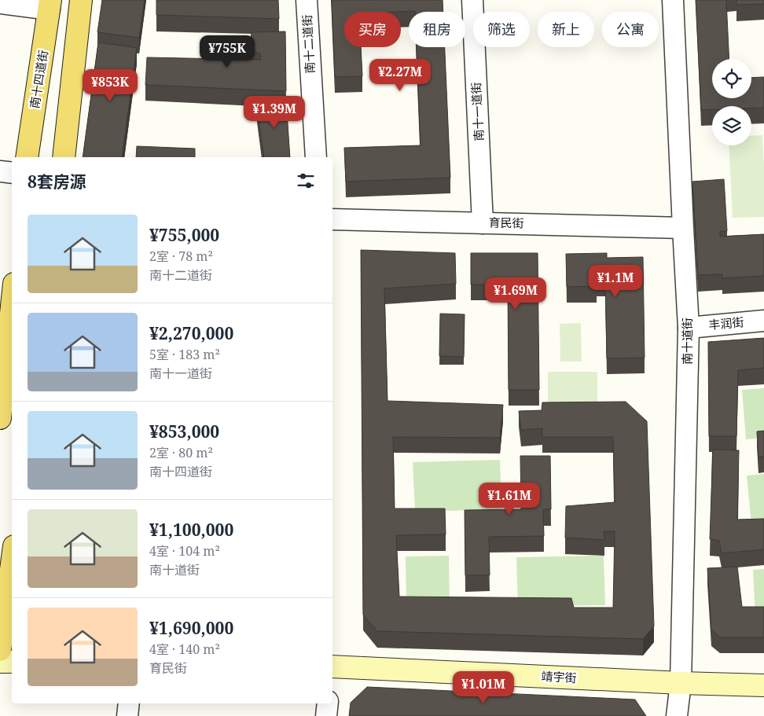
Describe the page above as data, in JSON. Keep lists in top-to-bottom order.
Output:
{
  "streets": {
    "main road": ["南十四道街", "靖宇街"],
    "street": [
      "南十二道街",
      "南十一道街",
      "育民街",
      "丰润街",
      "南十道街"
    ]
  },
  "crossings": [
    ["南十一道街", "育民街"],
    ["育民街", "南十道街"],
    ["丰润街", "南十道街"],
    ["南十道街", "靖宇街"]
  ],
  "page": {
    "chip": [
      "买房",
      "租房",
      "筛选",
      "新上",
      "公寓"
    ],
    "price": [
      "¥755K",
      "¥2.27M",
      "¥853K",
      "¥1.39M",
      "¥1.1M",
      "¥1.69M",
      "¥1.61M",
      "¥1.01M"
    ],
    "heading": "8套房源",
    "list": [
      {
        "name": "¥755,000",
        "note": "2室 · 78 m² · 南十二道街"
      },
      {
        "name": "¥2,270,000",
        "note": "5室 · 183 m² · 南十一道街"
      },
      {
        "name": "¥853,000",
        "note": "2室 · 80 m² · 南十四道街"
      },
      {
        "name": "¥1,100,000",
        "note": "4室 · 104 m² · 南十道街"
      },
      {
        "name": "¥1,690,000",
        "note": "4室 · 140 m² · 育民街"
      }
    ]
  }
}
